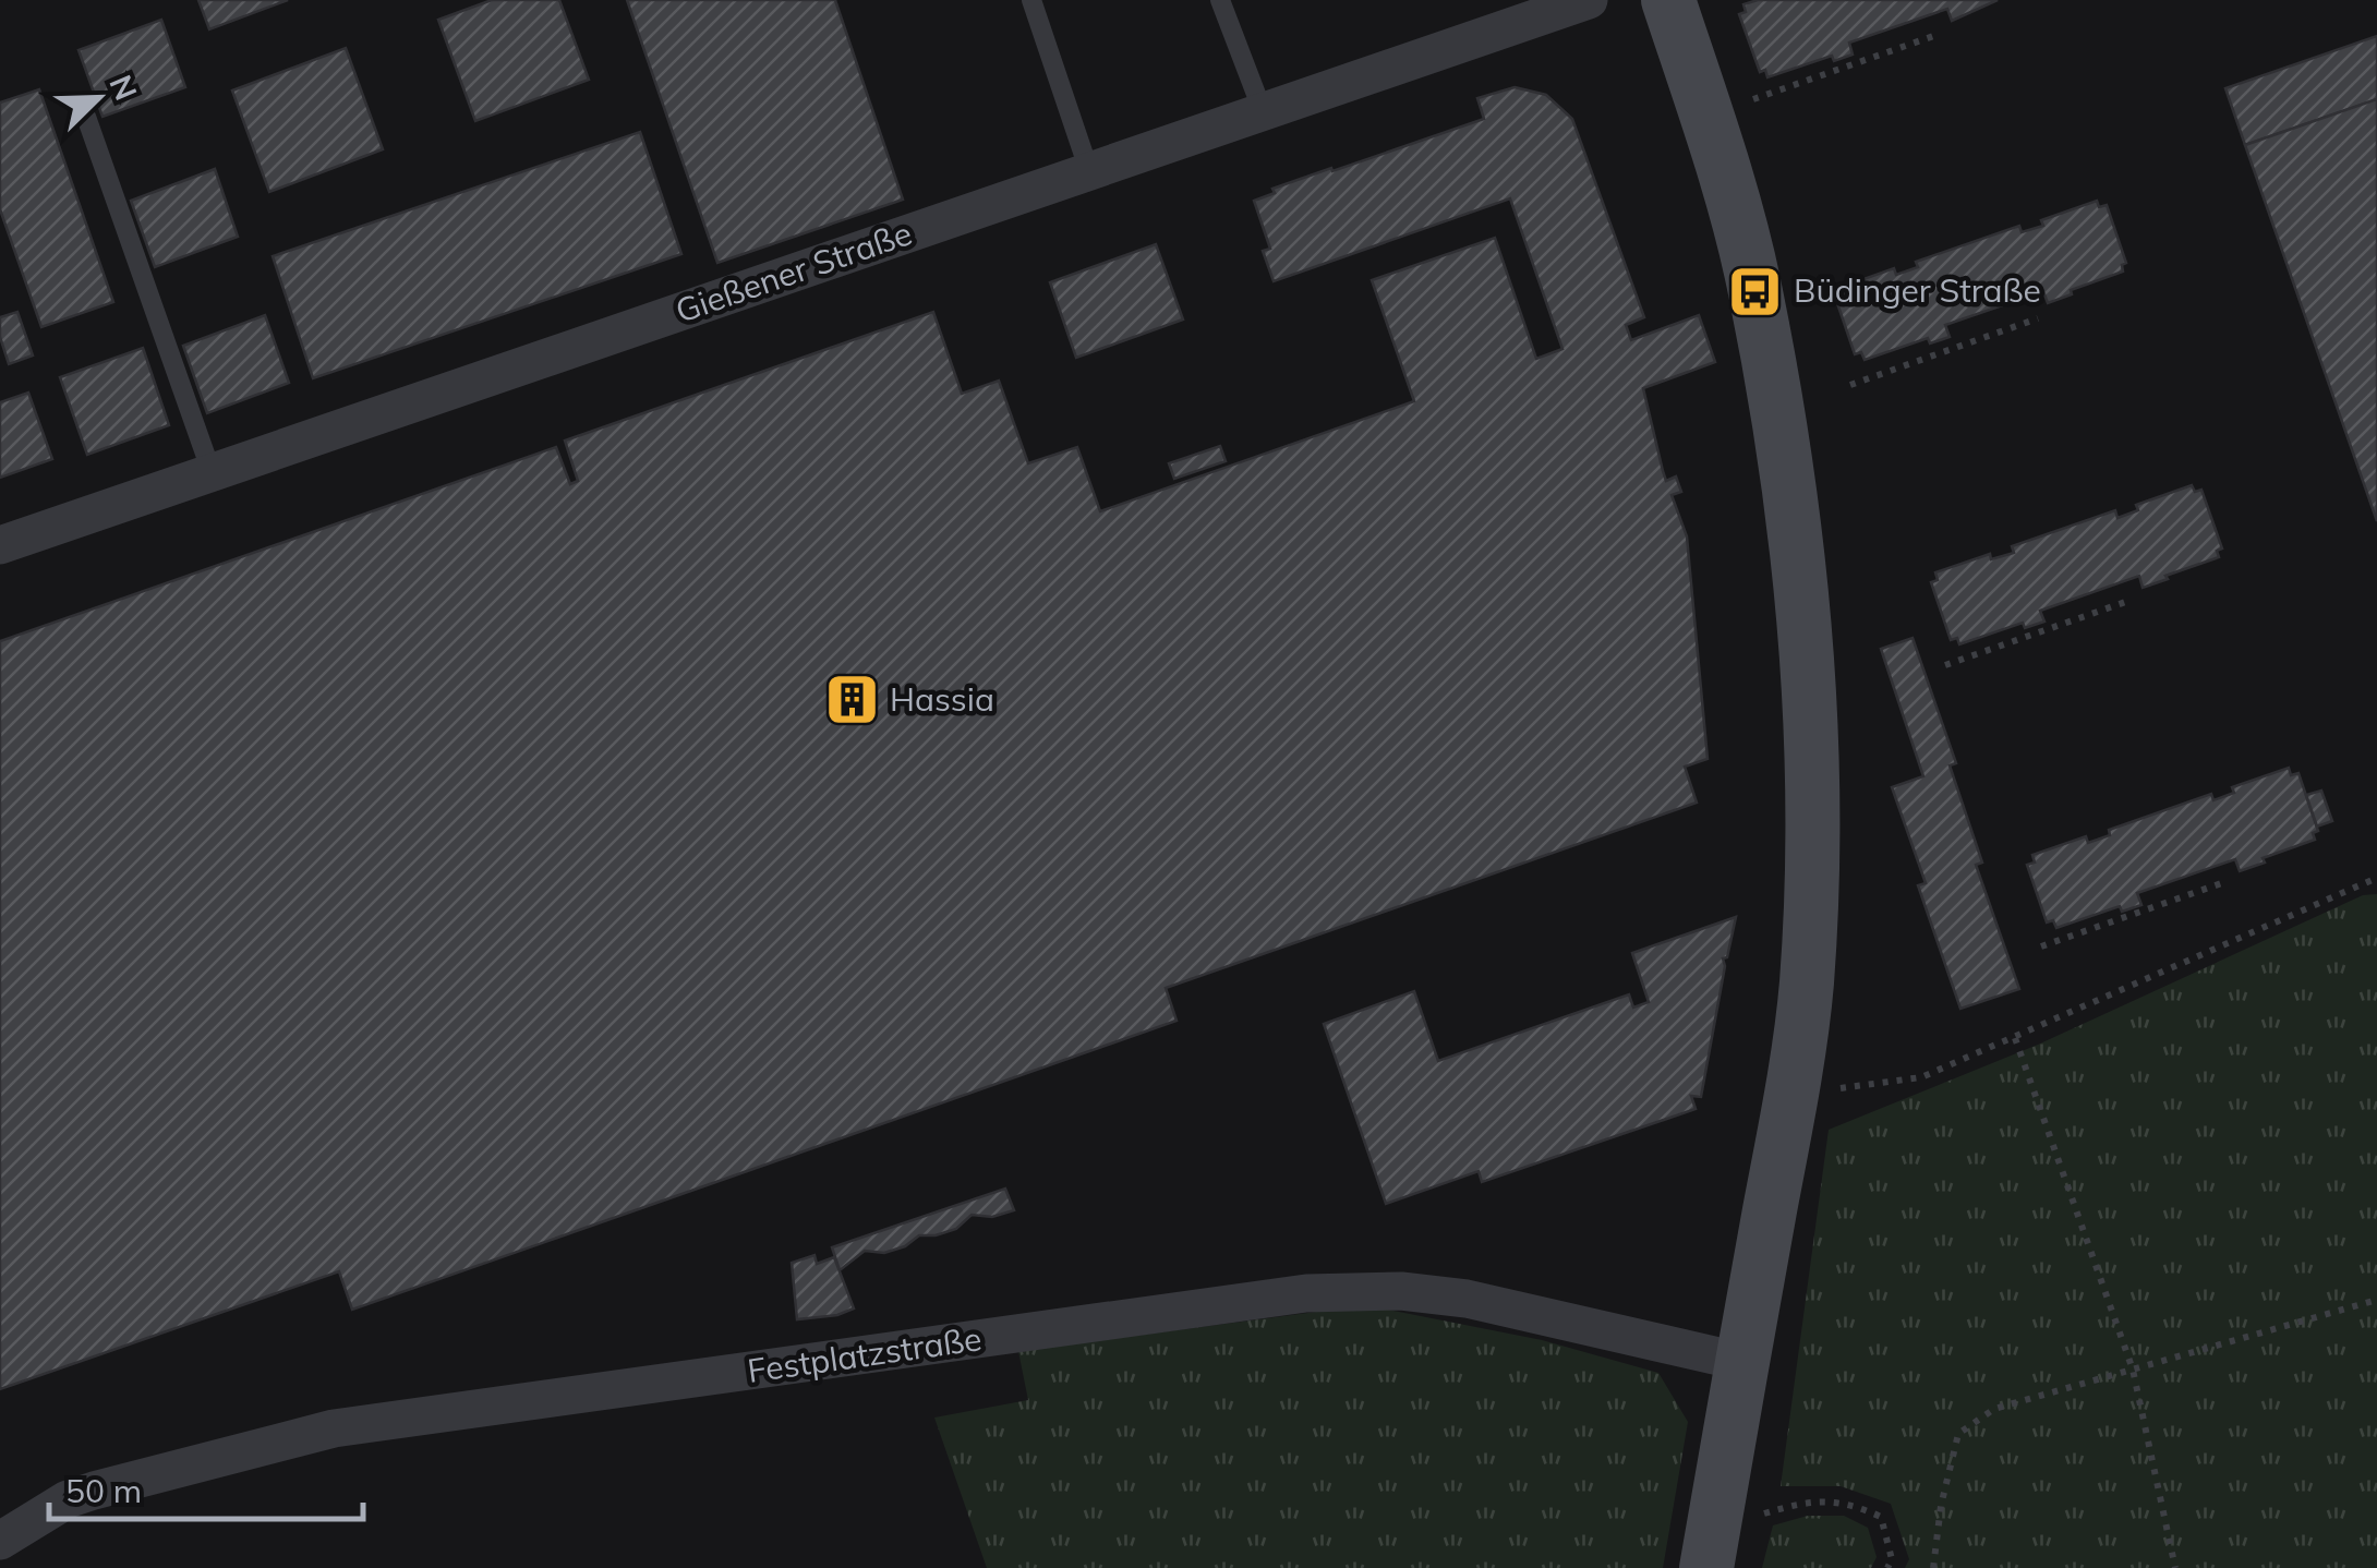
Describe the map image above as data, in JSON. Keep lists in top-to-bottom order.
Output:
{
  "streets": {
    "street": ["Gießener Straße", "Festplatzstraße"]
  },
  "places": {
    "bus stop": ["Büdinger Straße"],
    "building": ["Hassia"]
  },
  "scale_bar": "50 m",
  "north": "top right"
}
